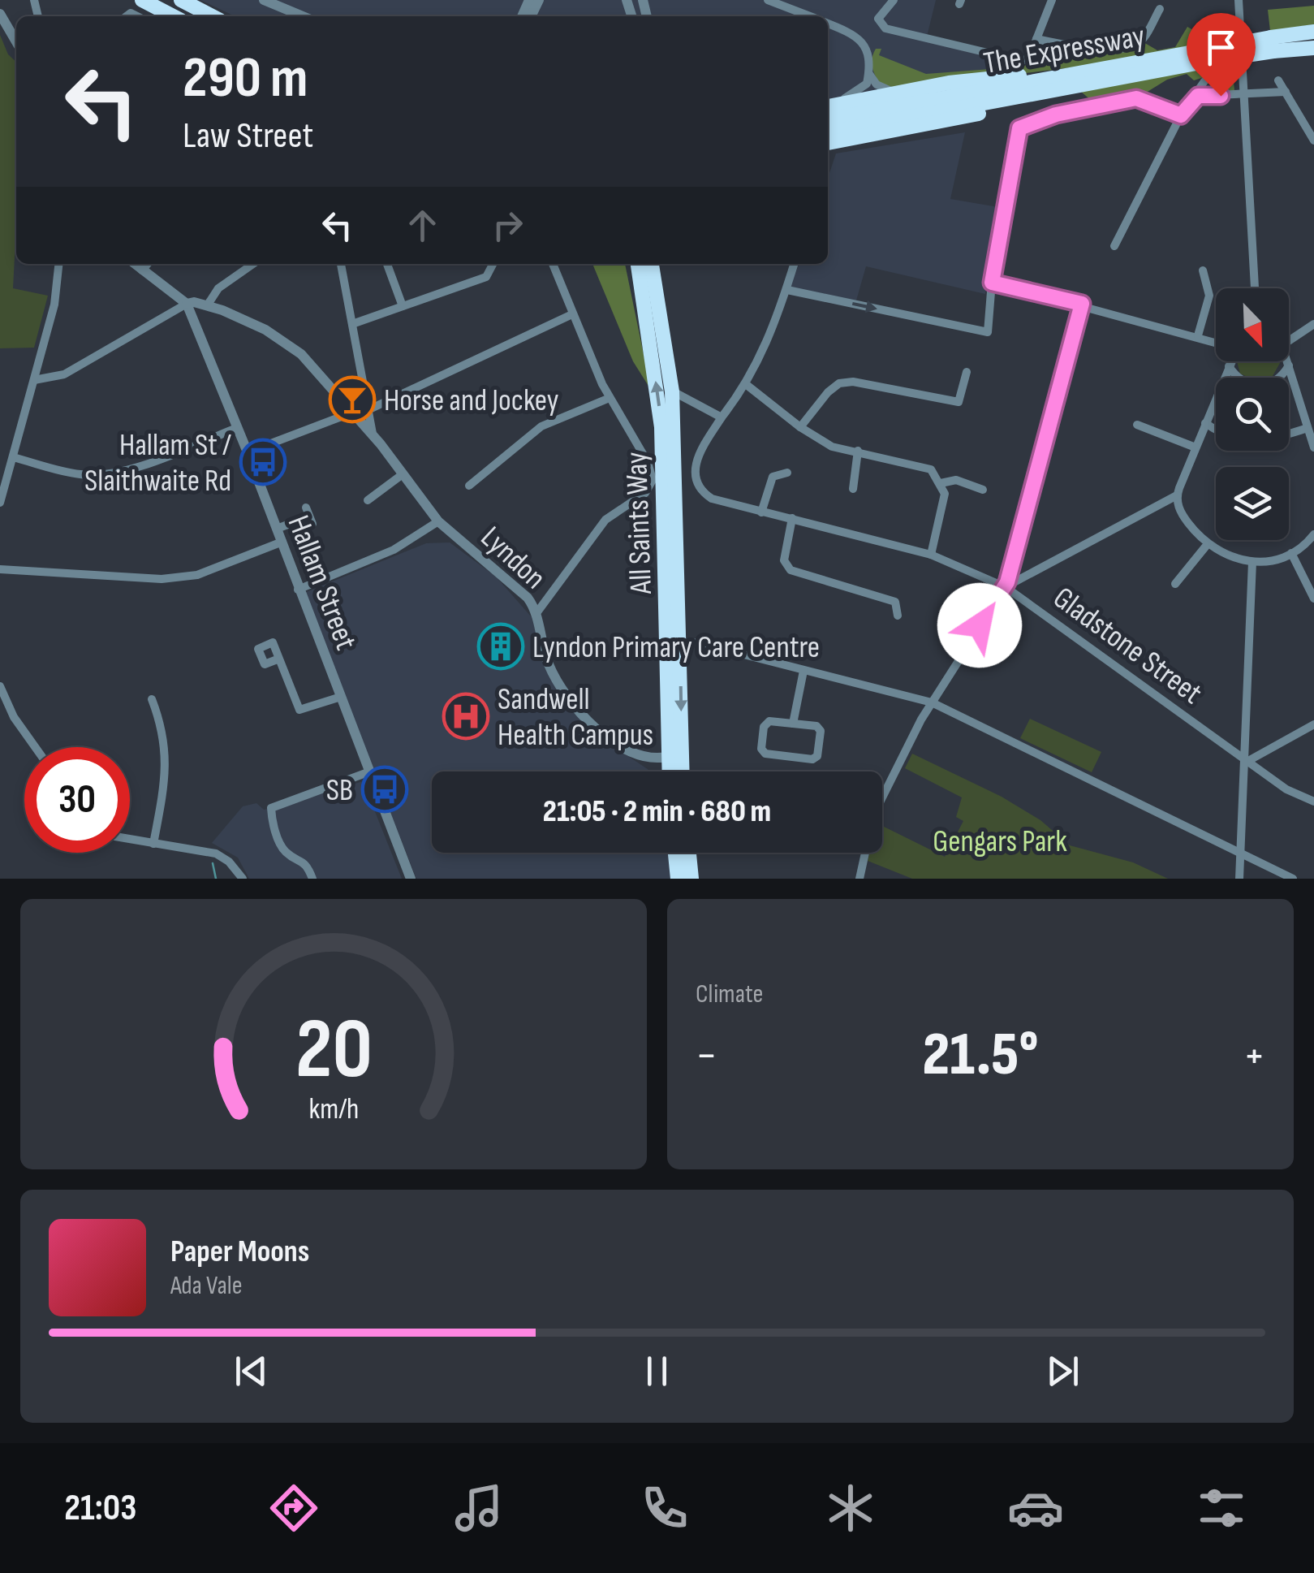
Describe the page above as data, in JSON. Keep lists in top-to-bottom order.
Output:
{
  "streets": {
    "highway": ["The Expressway", "All Saints Way"],
    "street": ["Lyndon", "Hallam Street", "Gladstone Street"]
  },
  "crossings": [
    ["All Saints Way", "Lyndon"]
  ],
  "parks": ["Gengars Park"],
  "places": {
    "bar": ["Horse and Jockey"],
    "bus stop": ["Hallam St / Slaithwaite Rd", "SB"],
    "building": ["Lyndon Primary Care Centre"],
    "hospital": ["Sandwell Health Campus"]
  },
  "north": "bottom right",
  "page": {
    "turn": ["290 m", "Law Street"],
    "limit": "30",
    "trip": "21:05 · 2 min · 680 m",
    "tile": "Climate",
    "heat": ["−", "21.5°", "+"],
    "song": ["Paper Moons", "Ada Vale"],
    "tabs": "21:03",
    "gauge": ["20", "km/h"]
  }
}
